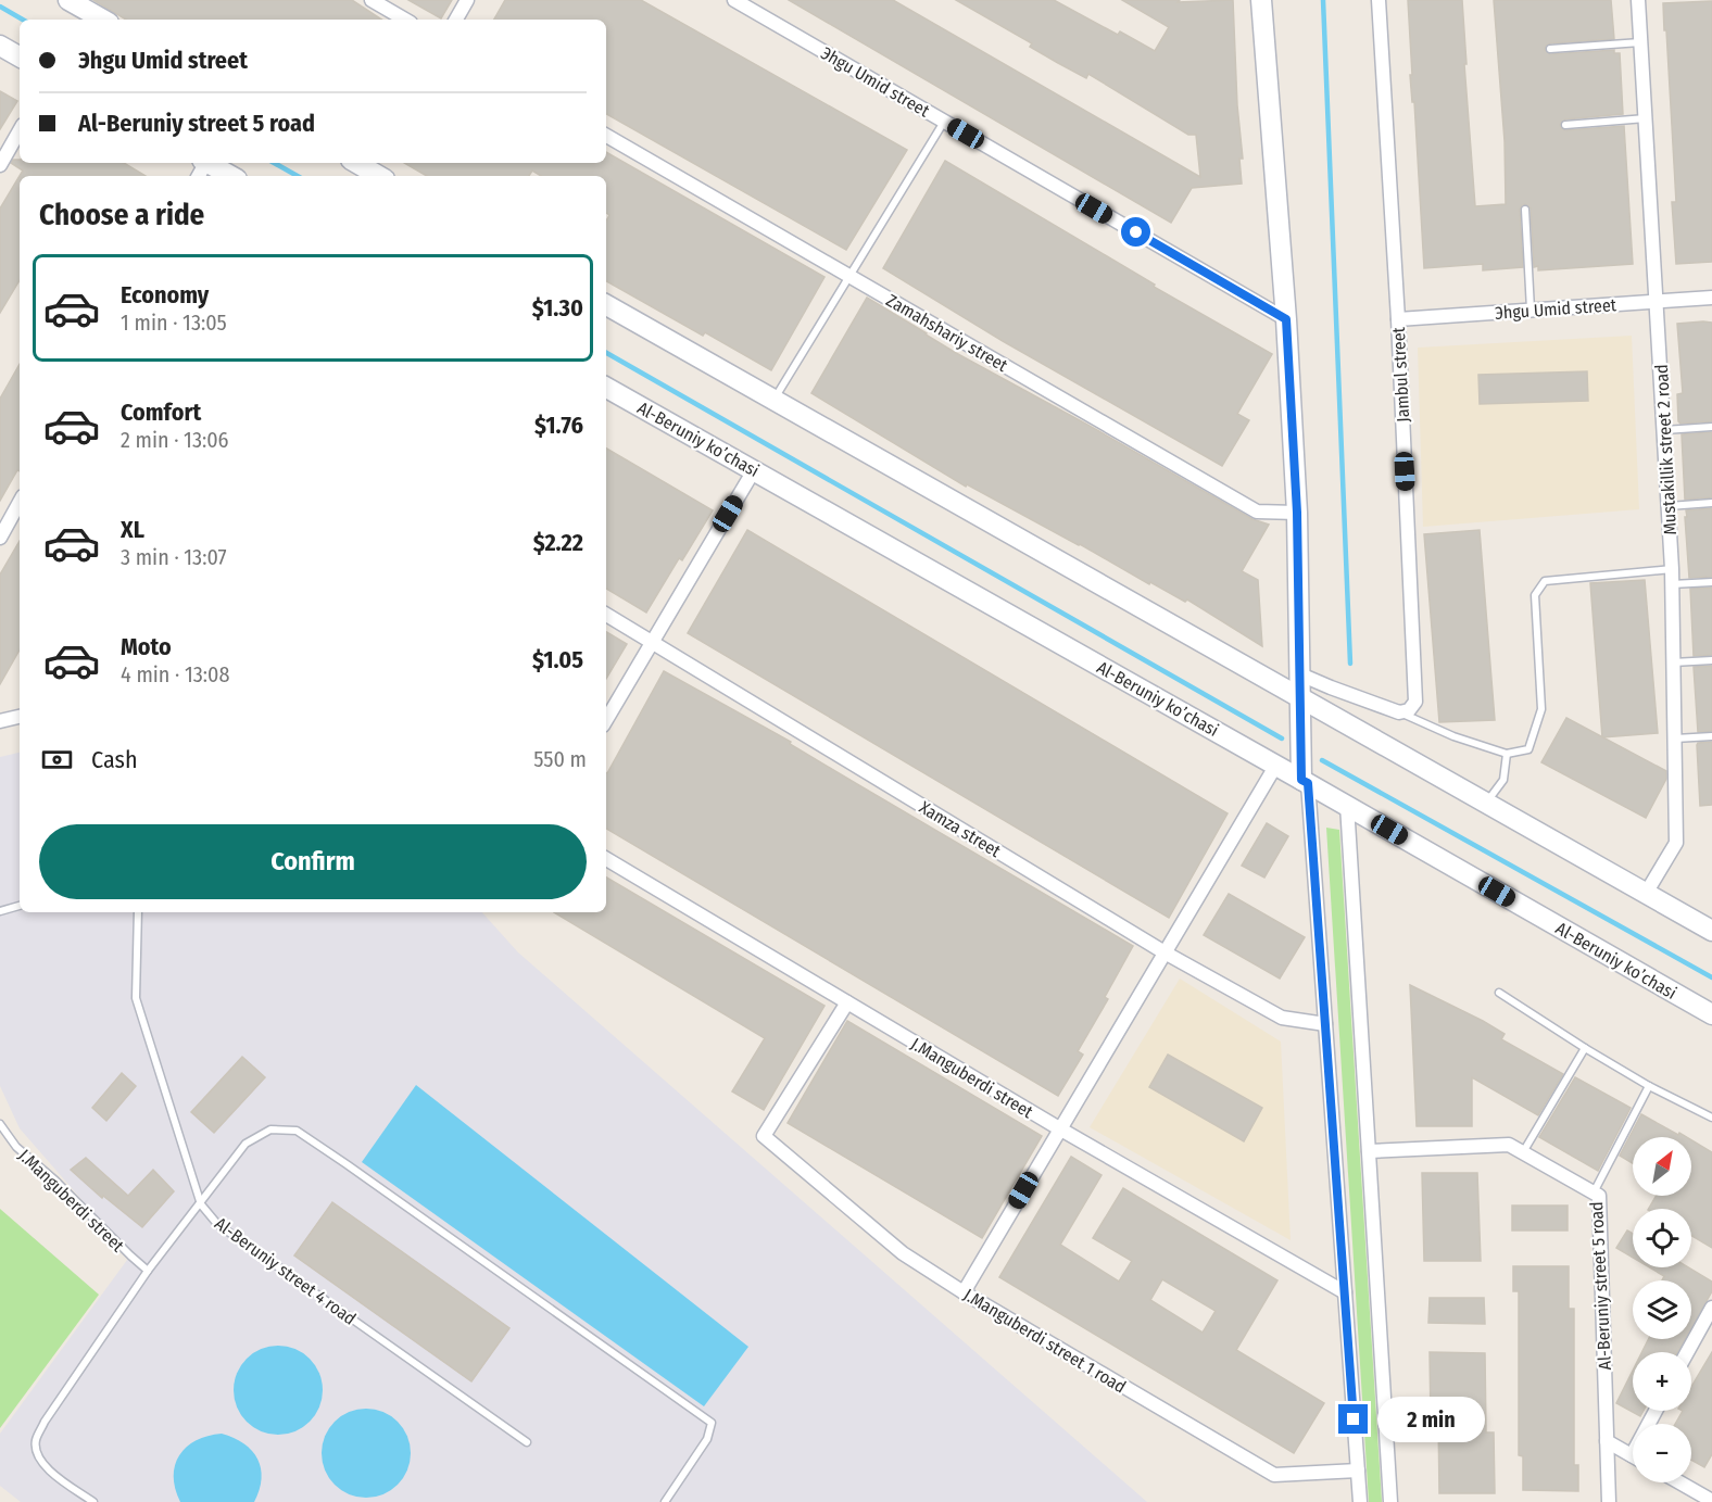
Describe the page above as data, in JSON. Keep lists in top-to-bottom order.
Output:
{
  "streets": {
    "main road": ["Al-Beruniy ko’chasi"],
    "street": [
      "Эhgu Umid street",
      "Zamahshariy street",
      "Jambul street",
      "Mustakillik street 2 road",
      "Xamza street",
      "J.Manguberdi street",
      "Al-Beruniy street 5 road",
      "J.Manguberdi street 1 road"
    ],
    "lane": ["Al-Beruniy street 4 road"]
  },
  "crossings": [
    ["Эhgu Umid street", "Jambul street"],
    ["Эhgu Umid street", "Mustakillik street 2 road"],
    ["J.Manguberdi street", "J.Manguberdi street 1 road"]
  ],
  "north": "top right",
  "page": {
    "banner": ["Эhgu Umid street", "Al-Beruniy street 5 road"],
    "heading": "Choose a ride",
    "list": [
      {
        "name": "Economy",
        "note": "1 min · 13:05",
        "value": "$1.30"
      },
      {
        "name": "Comfort",
        "note": "2 min · 13:06",
        "value": "$1.76"
      },
      {
        "name": "XL",
        "note": "3 min · 13:07",
        "value": "$2.22"
      },
      {
        "name": "Moto",
        "note": "4 min · 13:08",
        "value": "$1.05"
      }
    ],
    "pay": ["Cash", "550 m"],
    "buttons": "Confirm",
    "map_buttons": ["+", "−"],
    "bubble": "2 min"
  }
}
